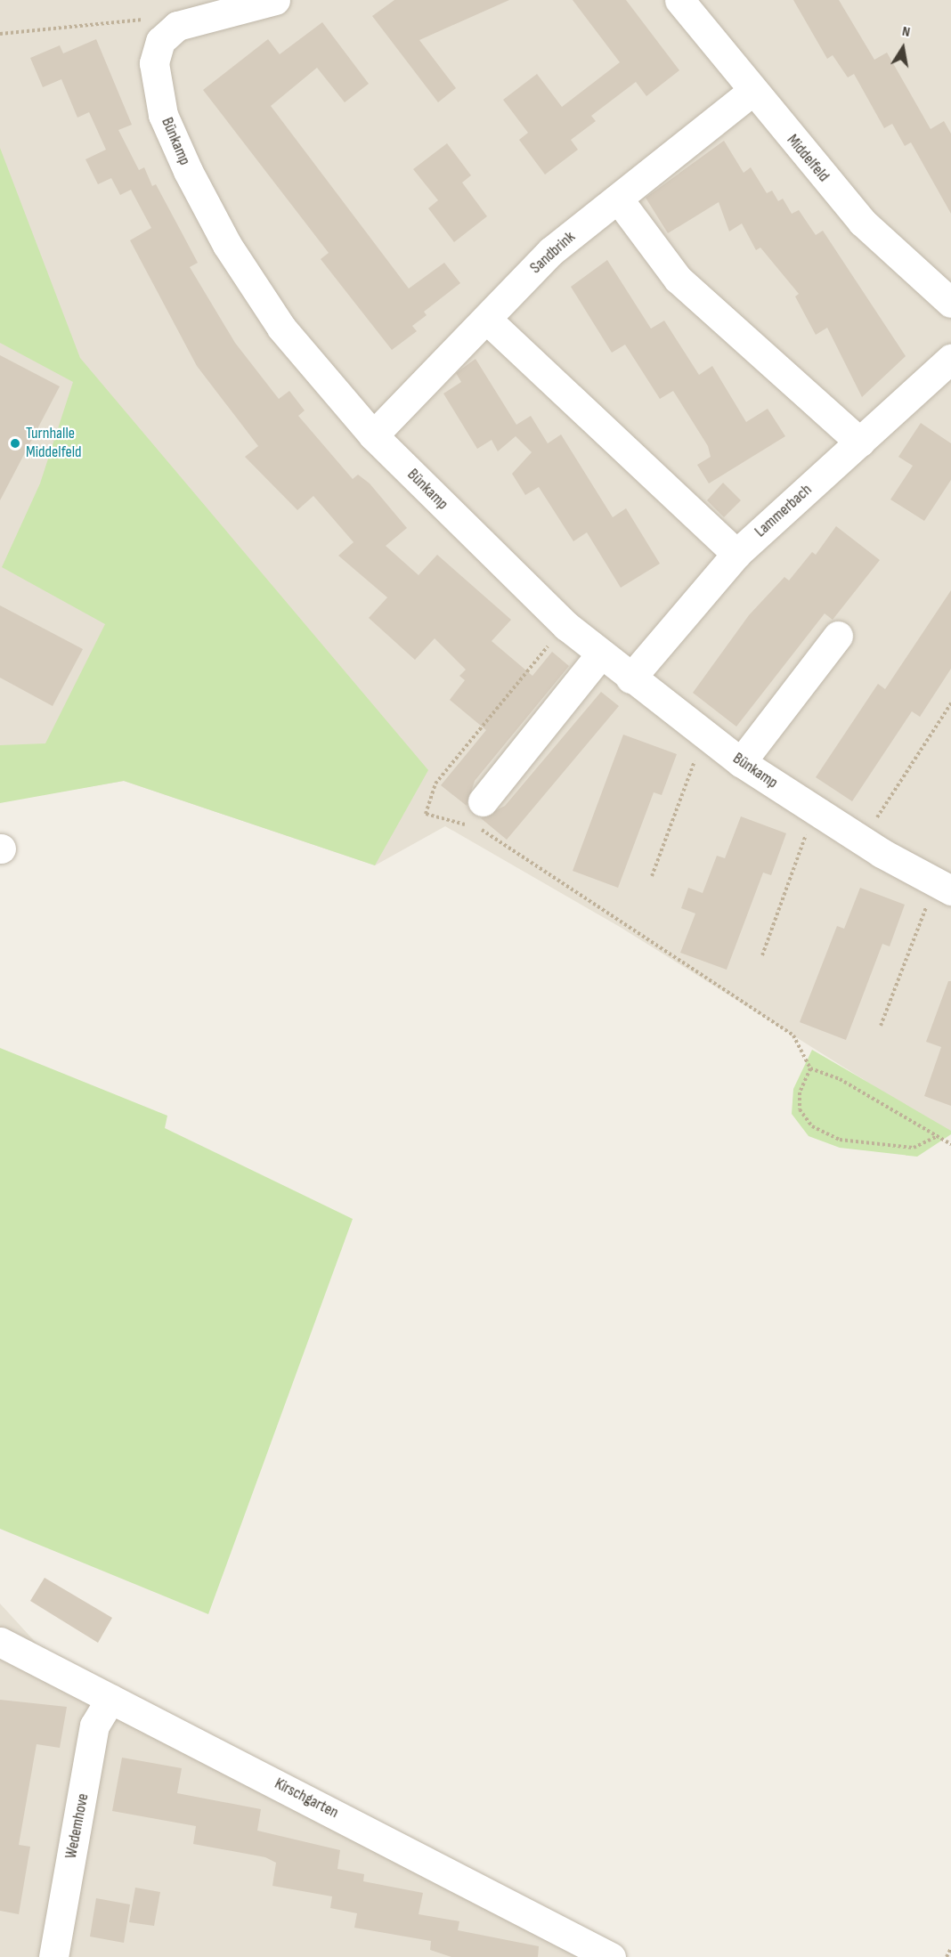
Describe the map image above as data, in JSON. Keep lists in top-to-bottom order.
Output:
{
  "streets": {
    "street": [
      "Bünkamp",
      "Middelfeld",
      "Sandbrink",
      "Lammerbach",
      "Kirschgarten",
      "Wedemhove"
    ]
  },
  "crossings": [
    ["Bünkamp", "Sandbrink"],
    ["Bünkamp", "Lammerbach"],
    ["Middelfeld", "Sandbrink"],
    ["Kirschgarten", "Wedemhove"]
  ],
  "places": ["Turnhalle Middelfeld"],
  "north": "top"
}
